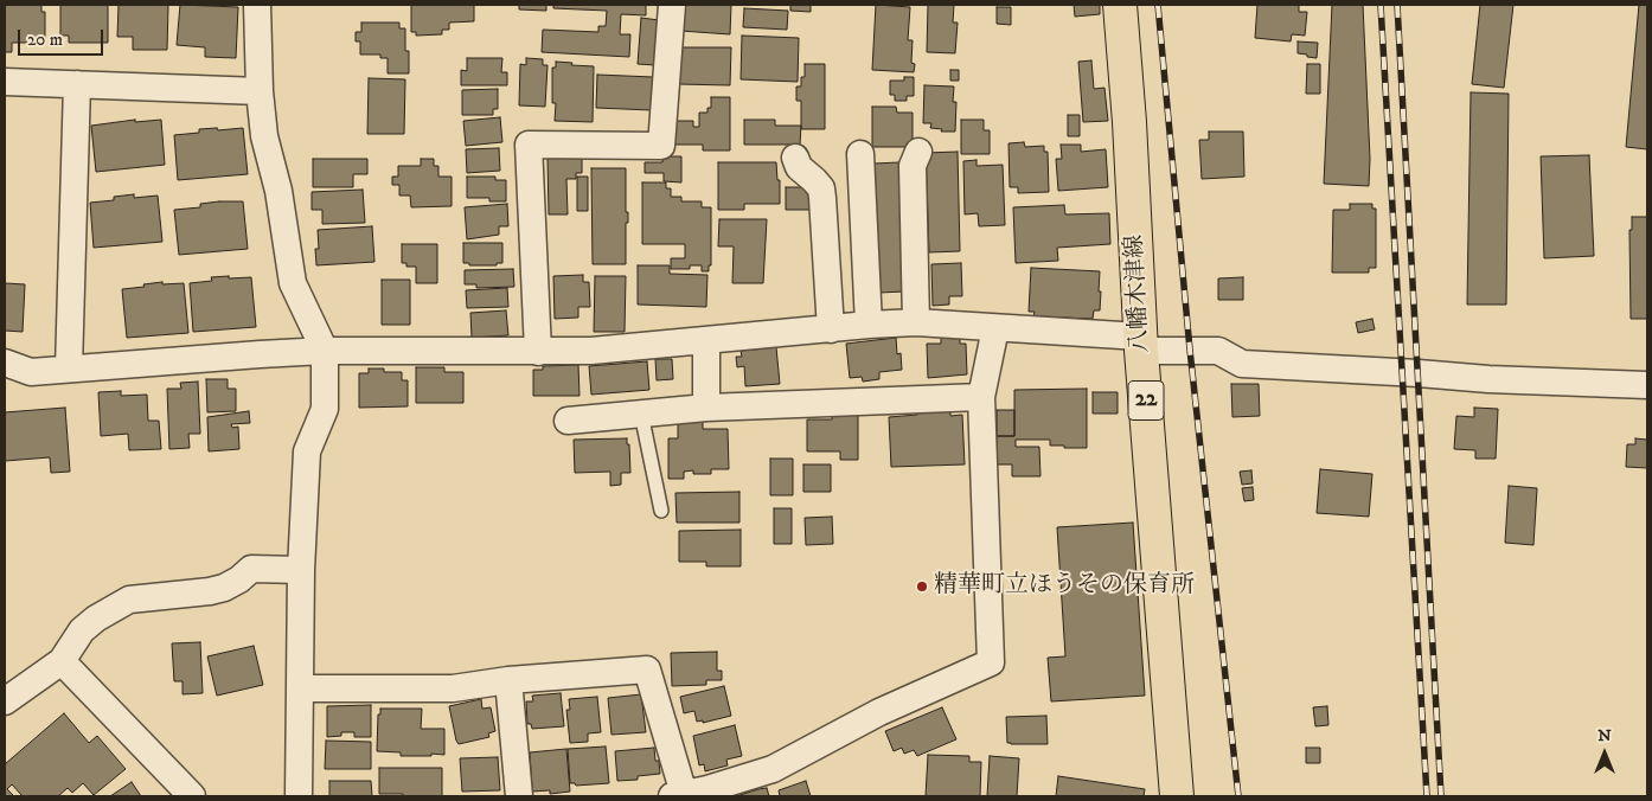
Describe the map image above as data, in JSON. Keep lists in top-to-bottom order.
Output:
{
  "streets": {
    "main road": ["八幡木津線", "22"]
  },
  "places": ["精華町立ほうその保育所"],
  "scale_bar": "20 m",
  "north": "top"
}
